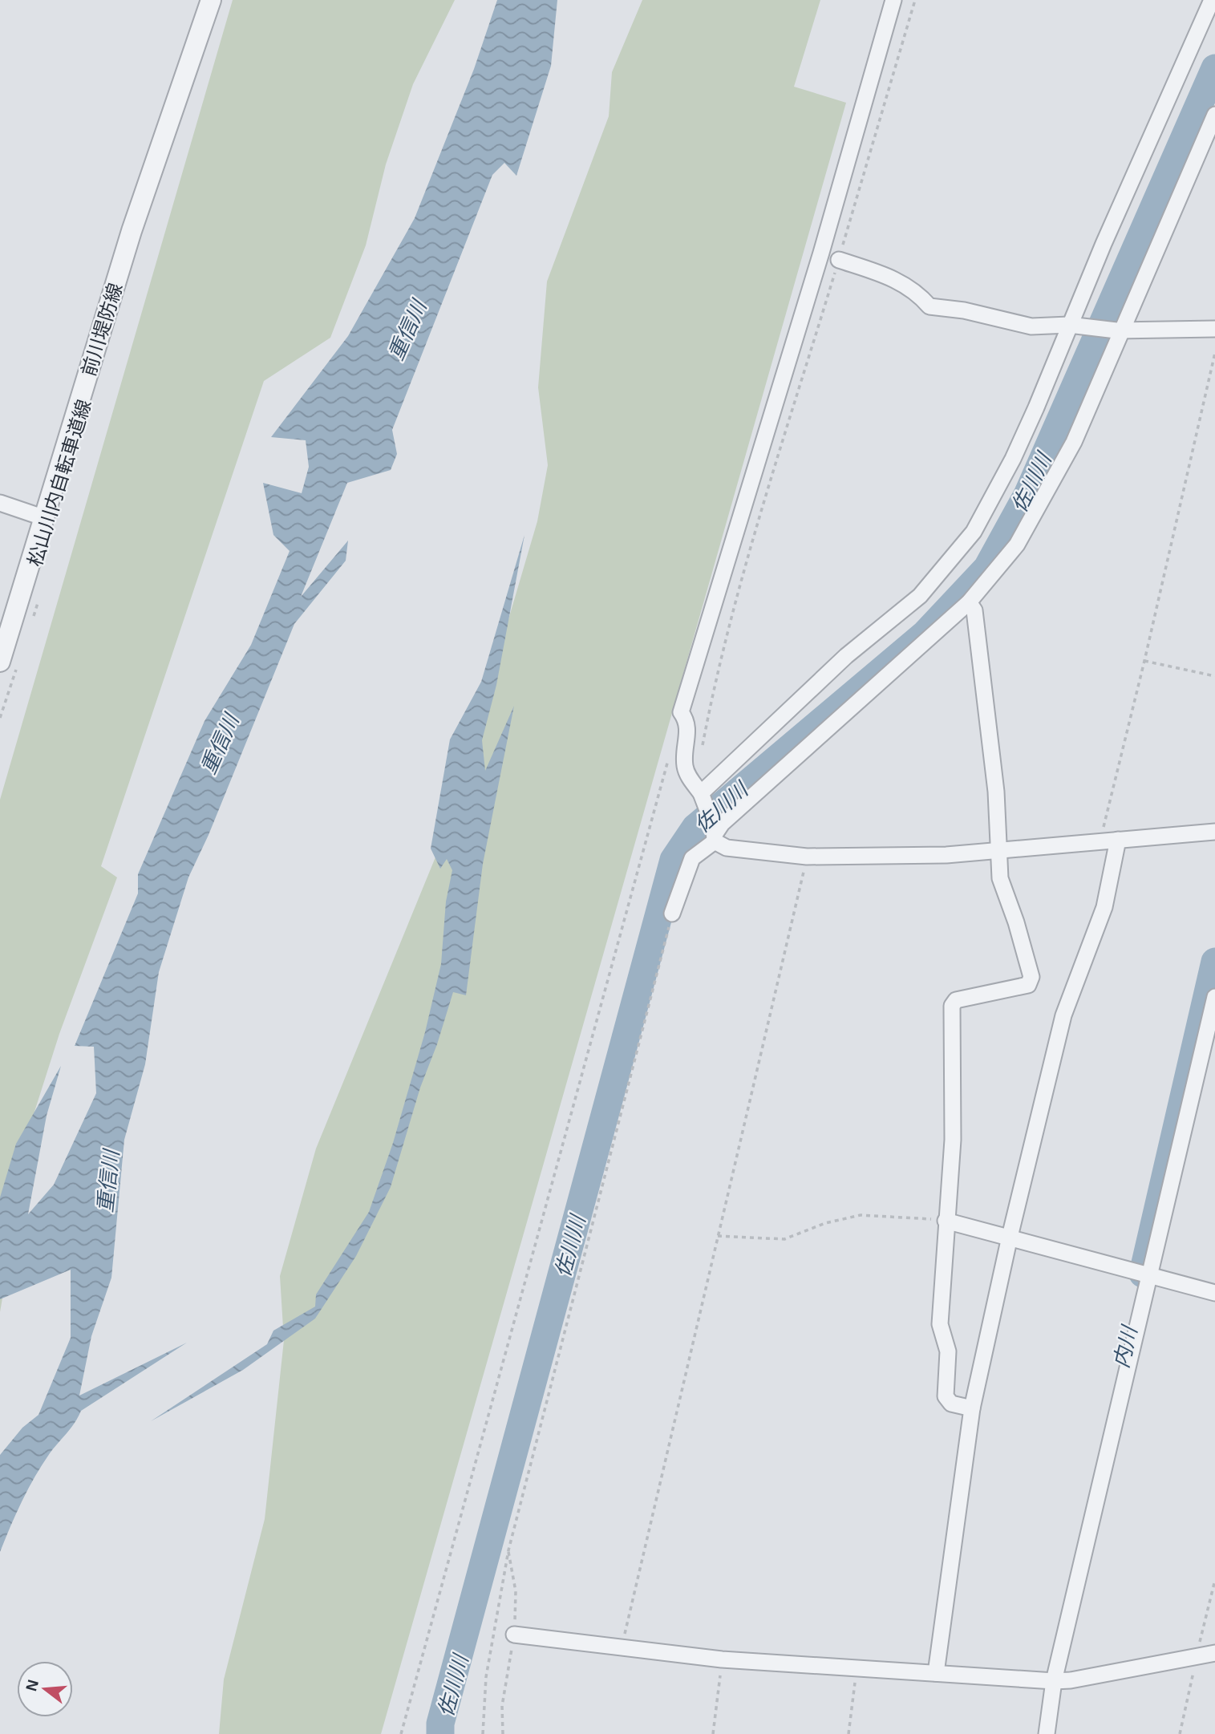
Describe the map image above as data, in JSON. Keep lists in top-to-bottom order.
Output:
{
  "streets": {
    "street": ["前川堤防線"]
  },
  "water": ["重信川", "佐川川", "内川"],
  "north": "left"
}
